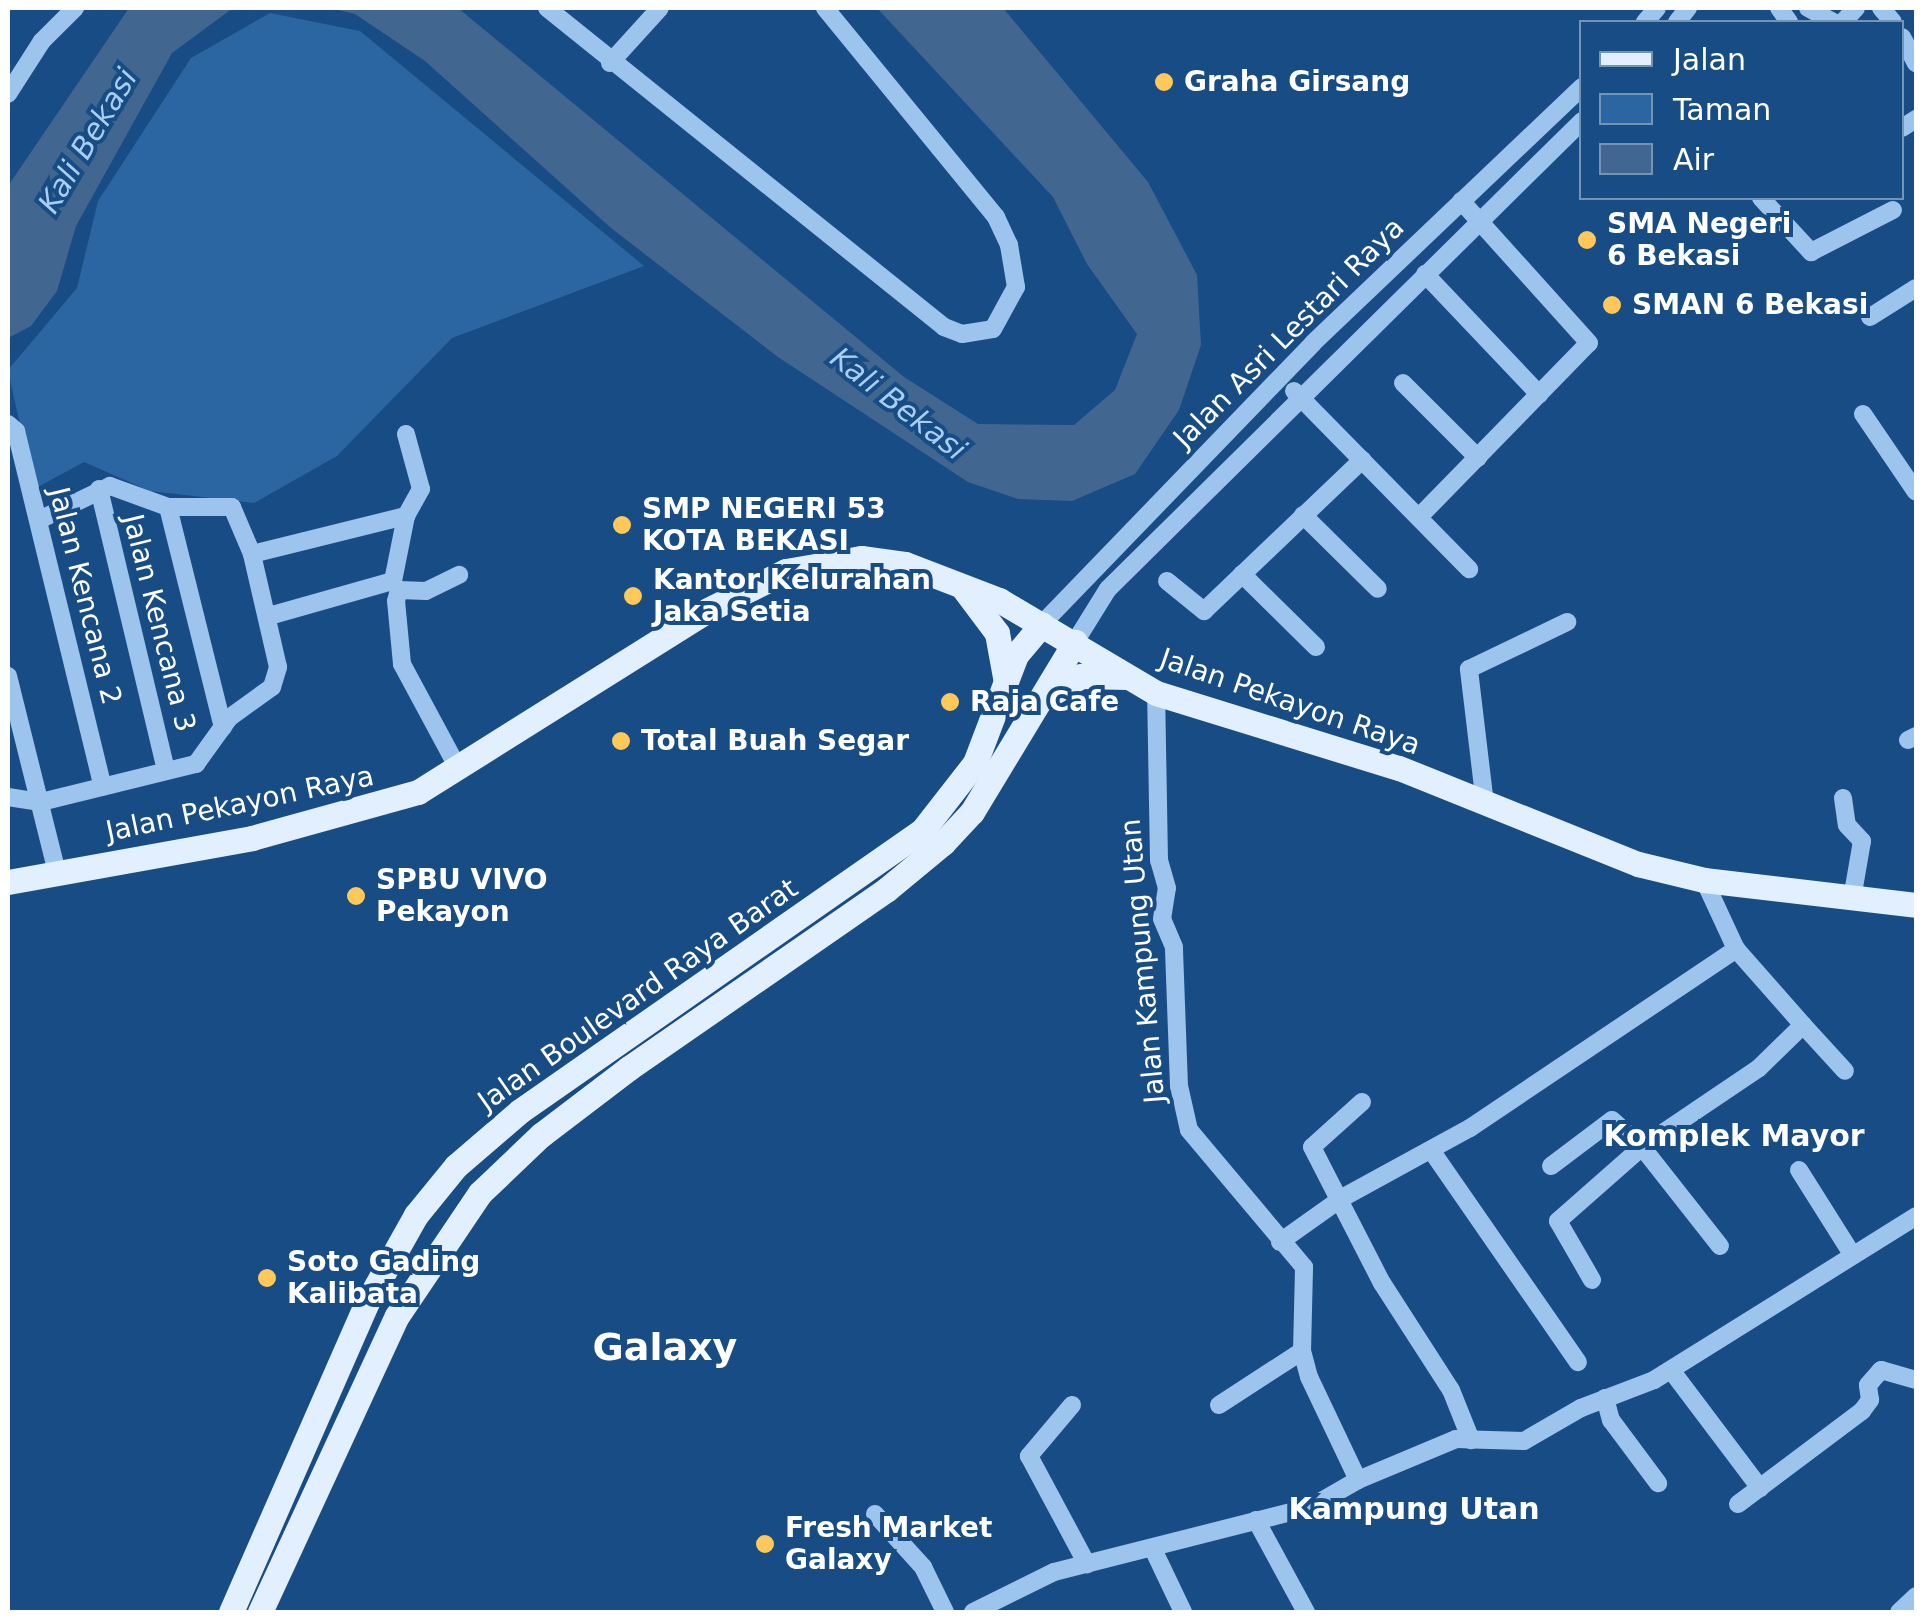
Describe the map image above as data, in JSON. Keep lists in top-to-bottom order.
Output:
{
  "streets": {
    "main road": ["Jalan Pekayon Raya", "Jalan Boulevard Raya Barat"],
    "street": [
      "Jalan Asri Lestari Raya",
      "Jalan Kencana 2",
      "Jalan Kencana 3",
      "Jalan Kampung Utan"
    ]
  },
  "crossings": [
    ["Jalan Asri Lestari Raya", "Jalan Pekayon Raya"],
    ["Jalan Asri Lestari Raya", "Jalan Boulevard Raya Barat"],
    ["Jalan Pekayon Raya", "Jalan Kampung Utan"],
    ["Jalan Pekayon Raya", "Jalan Boulevard Raya Barat"]
  ],
  "districts": ["Komplek Mayor", "Galaxy", "Kampung Utan"],
  "water": ["Kali Bekasi"],
  "places": [
    "Graha Girsang",
    "SMA Negeri 6 Bekasi",
    "SMAN 6 Bekasi",
    "SMP NEGERI 53 KOTA BEKASI",
    "Kantor Kelurahan Jaka Setia",
    "Raja Cafe",
    "Total Buah Segar",
    "SPBU VIVO Pekayon",
    "Soto Gading Kalibata",
    "Fresh Market Galaxy"
  ],
  "legend": ["Jalan", "Taman", "Air"]
}
